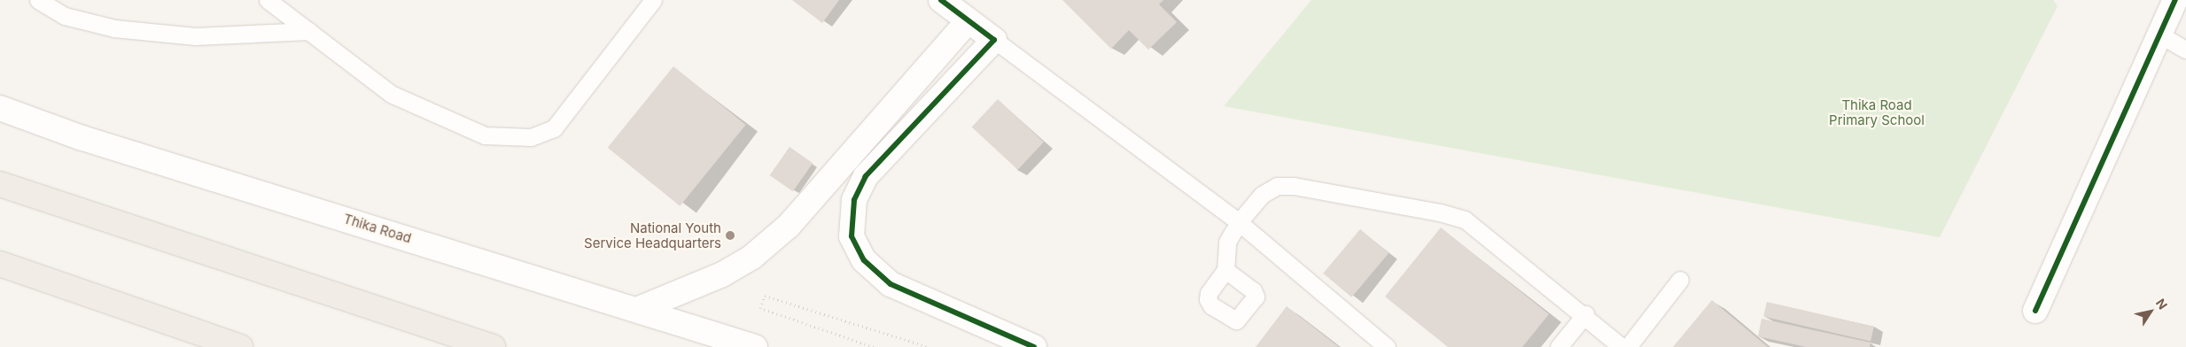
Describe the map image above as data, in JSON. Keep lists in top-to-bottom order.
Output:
{
  "streets": {
    "street": ["Thika Road"]
  },
  "parks": ["Thika Road Primary School"],
  "places": ["National Youth Service Headquarters"],
  "north": "top right"
}
